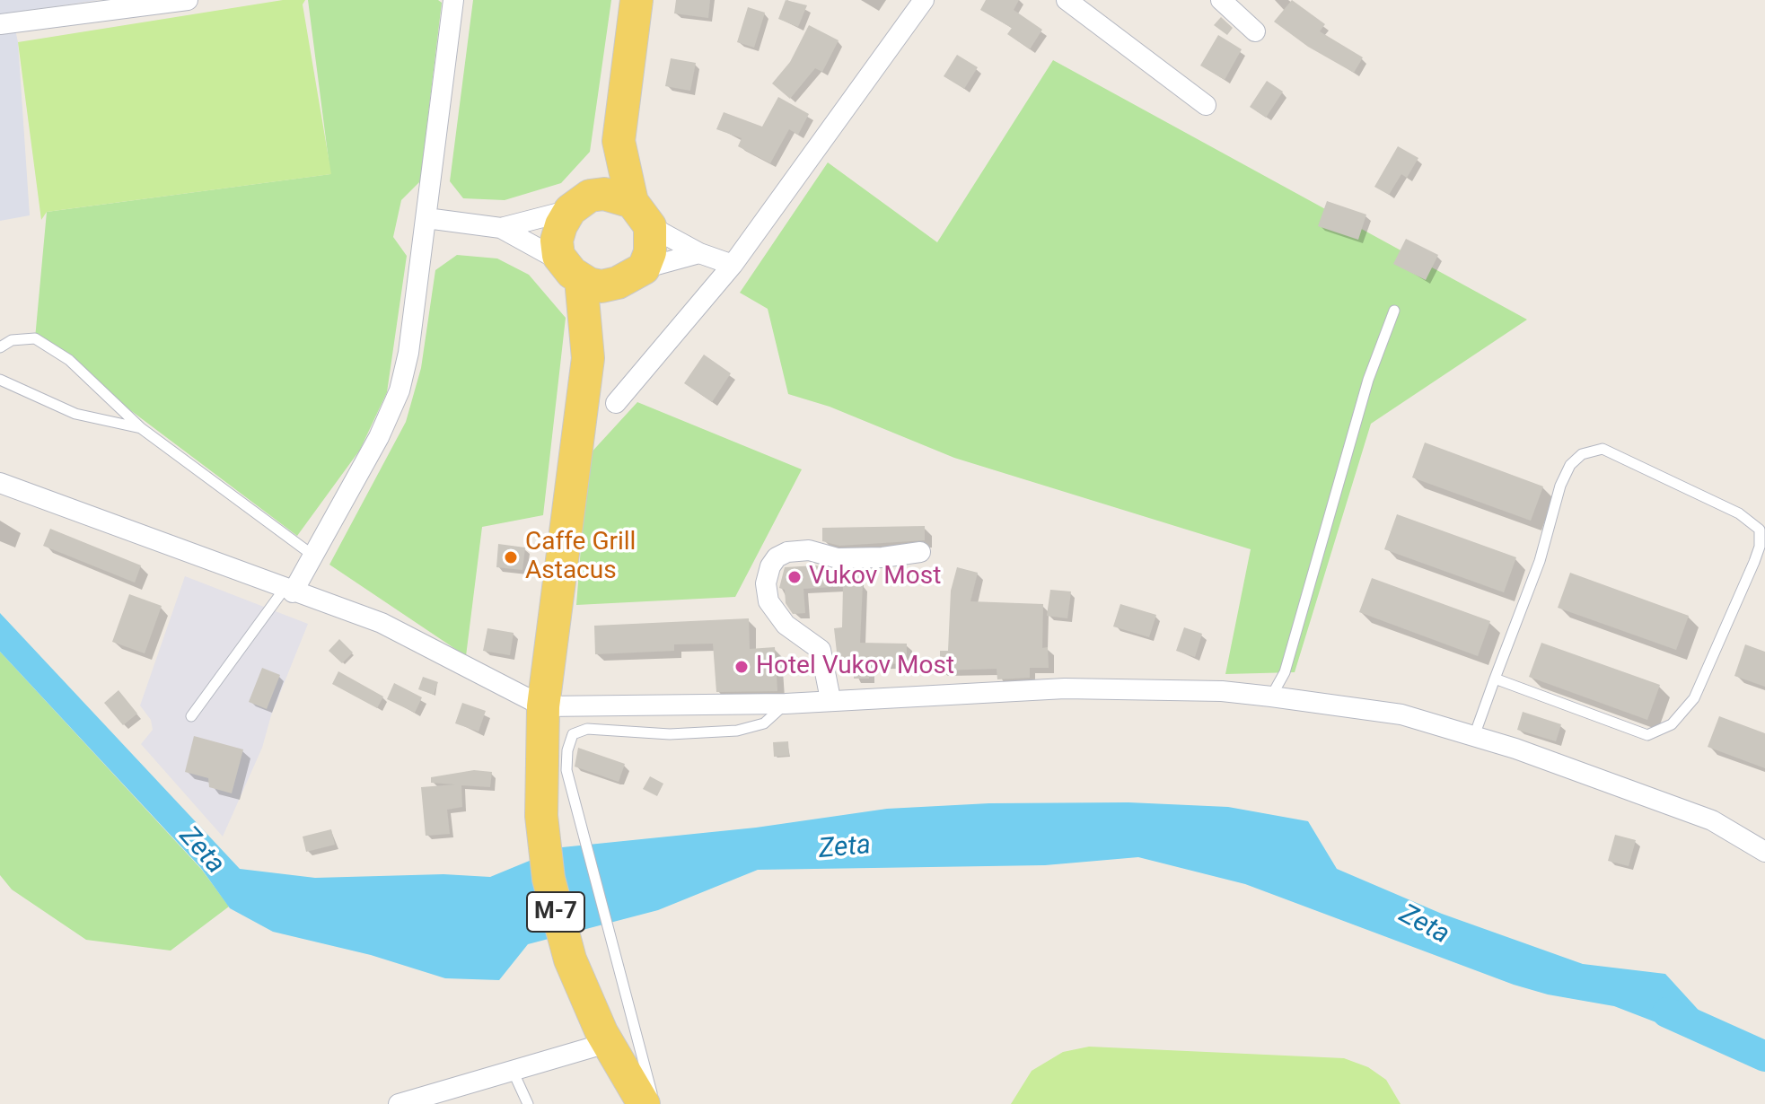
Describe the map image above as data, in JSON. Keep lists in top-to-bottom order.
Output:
{
  "streets": {
    "main road": ["M-7"]
  },
  "water": ["Zeta"],
  "places": ["Caffe Grill Astacus", "Vukov Most", "Hotel Vukov Most"]
}
